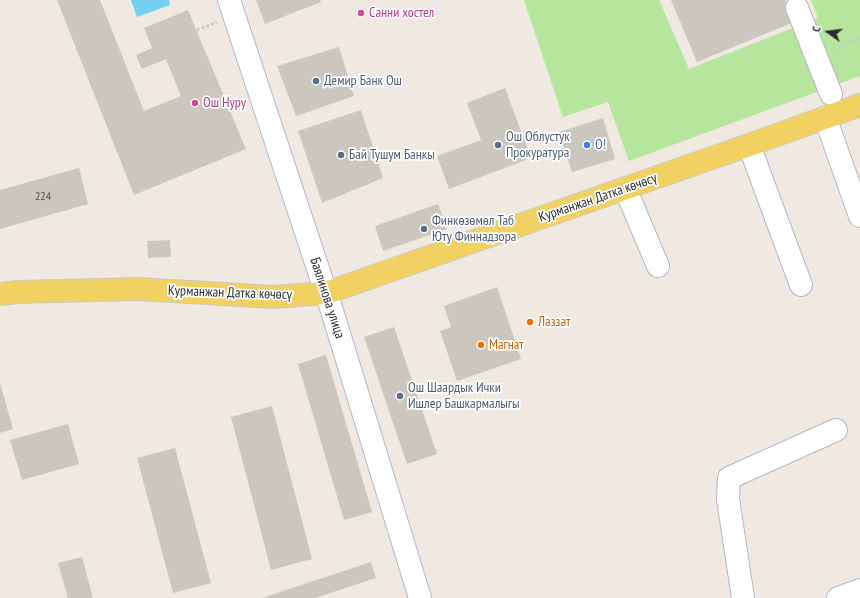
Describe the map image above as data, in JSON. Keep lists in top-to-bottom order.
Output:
{
  "streets": {
    "main road": ["Курманжан Датка көчөсү"],
    "street": ["Баялинова улица"]
  },
  "crossings": [
    ["Курманжан Датка көчөсү", "Баялинова улица"]
  ],
  "places": [
    "Санни хостел",
    "Демир Банк Ош",
    "Ош Нуру",
    "Ош Облустук Прокуратура",
    "О!",
    "Бай Тушум Банкы",
    "Финкөзөмөл Таб Юту Финнадзора",
    "Лаззат",
    "Магнат",
    "Ош Шаардык Ички Ишлер Башкармалыгы"
  ],
  "house_numbers": ["224"],
  "north": "left"
}
